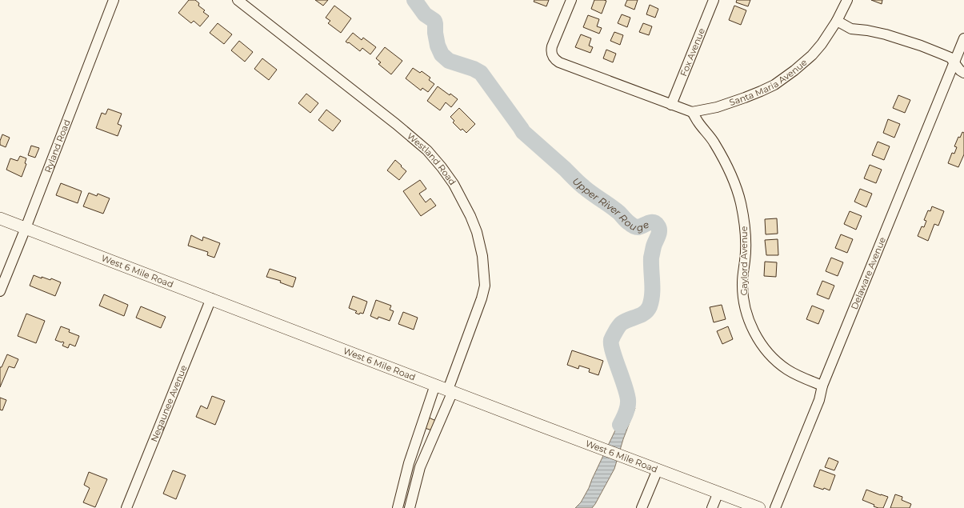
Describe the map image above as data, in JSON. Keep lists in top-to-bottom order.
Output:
{
  "streets": {
    "main road": ["West 6 Mile Road"],
    "street": [
      "Fox Avenue",
      "Santa Maria Avenue",
      "Ryland Road",
      "Westland Road",
      "Gaylord Avenue",
      "Delaware Avenue",
      "Negaunee Avenue"
    ]
  },
  "crossings": [
    ["Santa Maria Avenue", "Gaylord Avenue"],
    ["Ryland Road", "West 6 Mile Road"],
    ["Westland Road", "West 6 Mile Road"],
    ["Gaylord Avenue", "Delaware Avenue"],
    ["West 6 Mile Road", "Negaunee Avenue"]
  ],
  "water": ["Upper River Rouge"]
}
